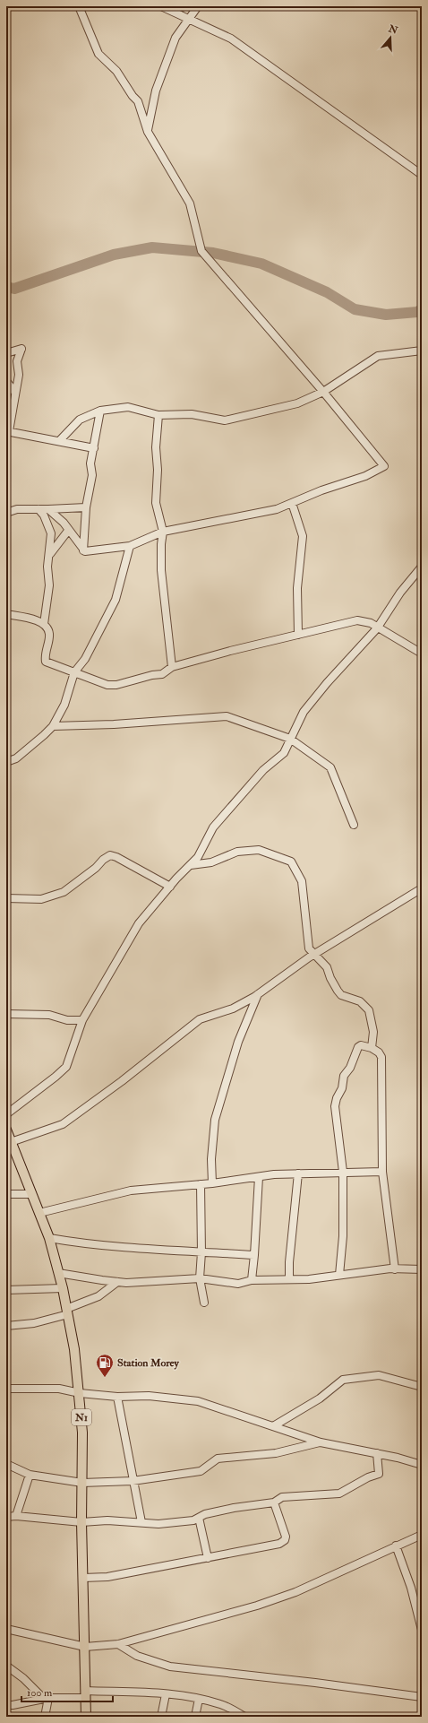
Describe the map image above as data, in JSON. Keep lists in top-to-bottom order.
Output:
{
  "streets": {
    "main road": ["N1"]
  },
  "places": {
    "fuel station": ["Station Morey"]
  },
  "scale_bar": "100 m",
  "north": "top"
}
